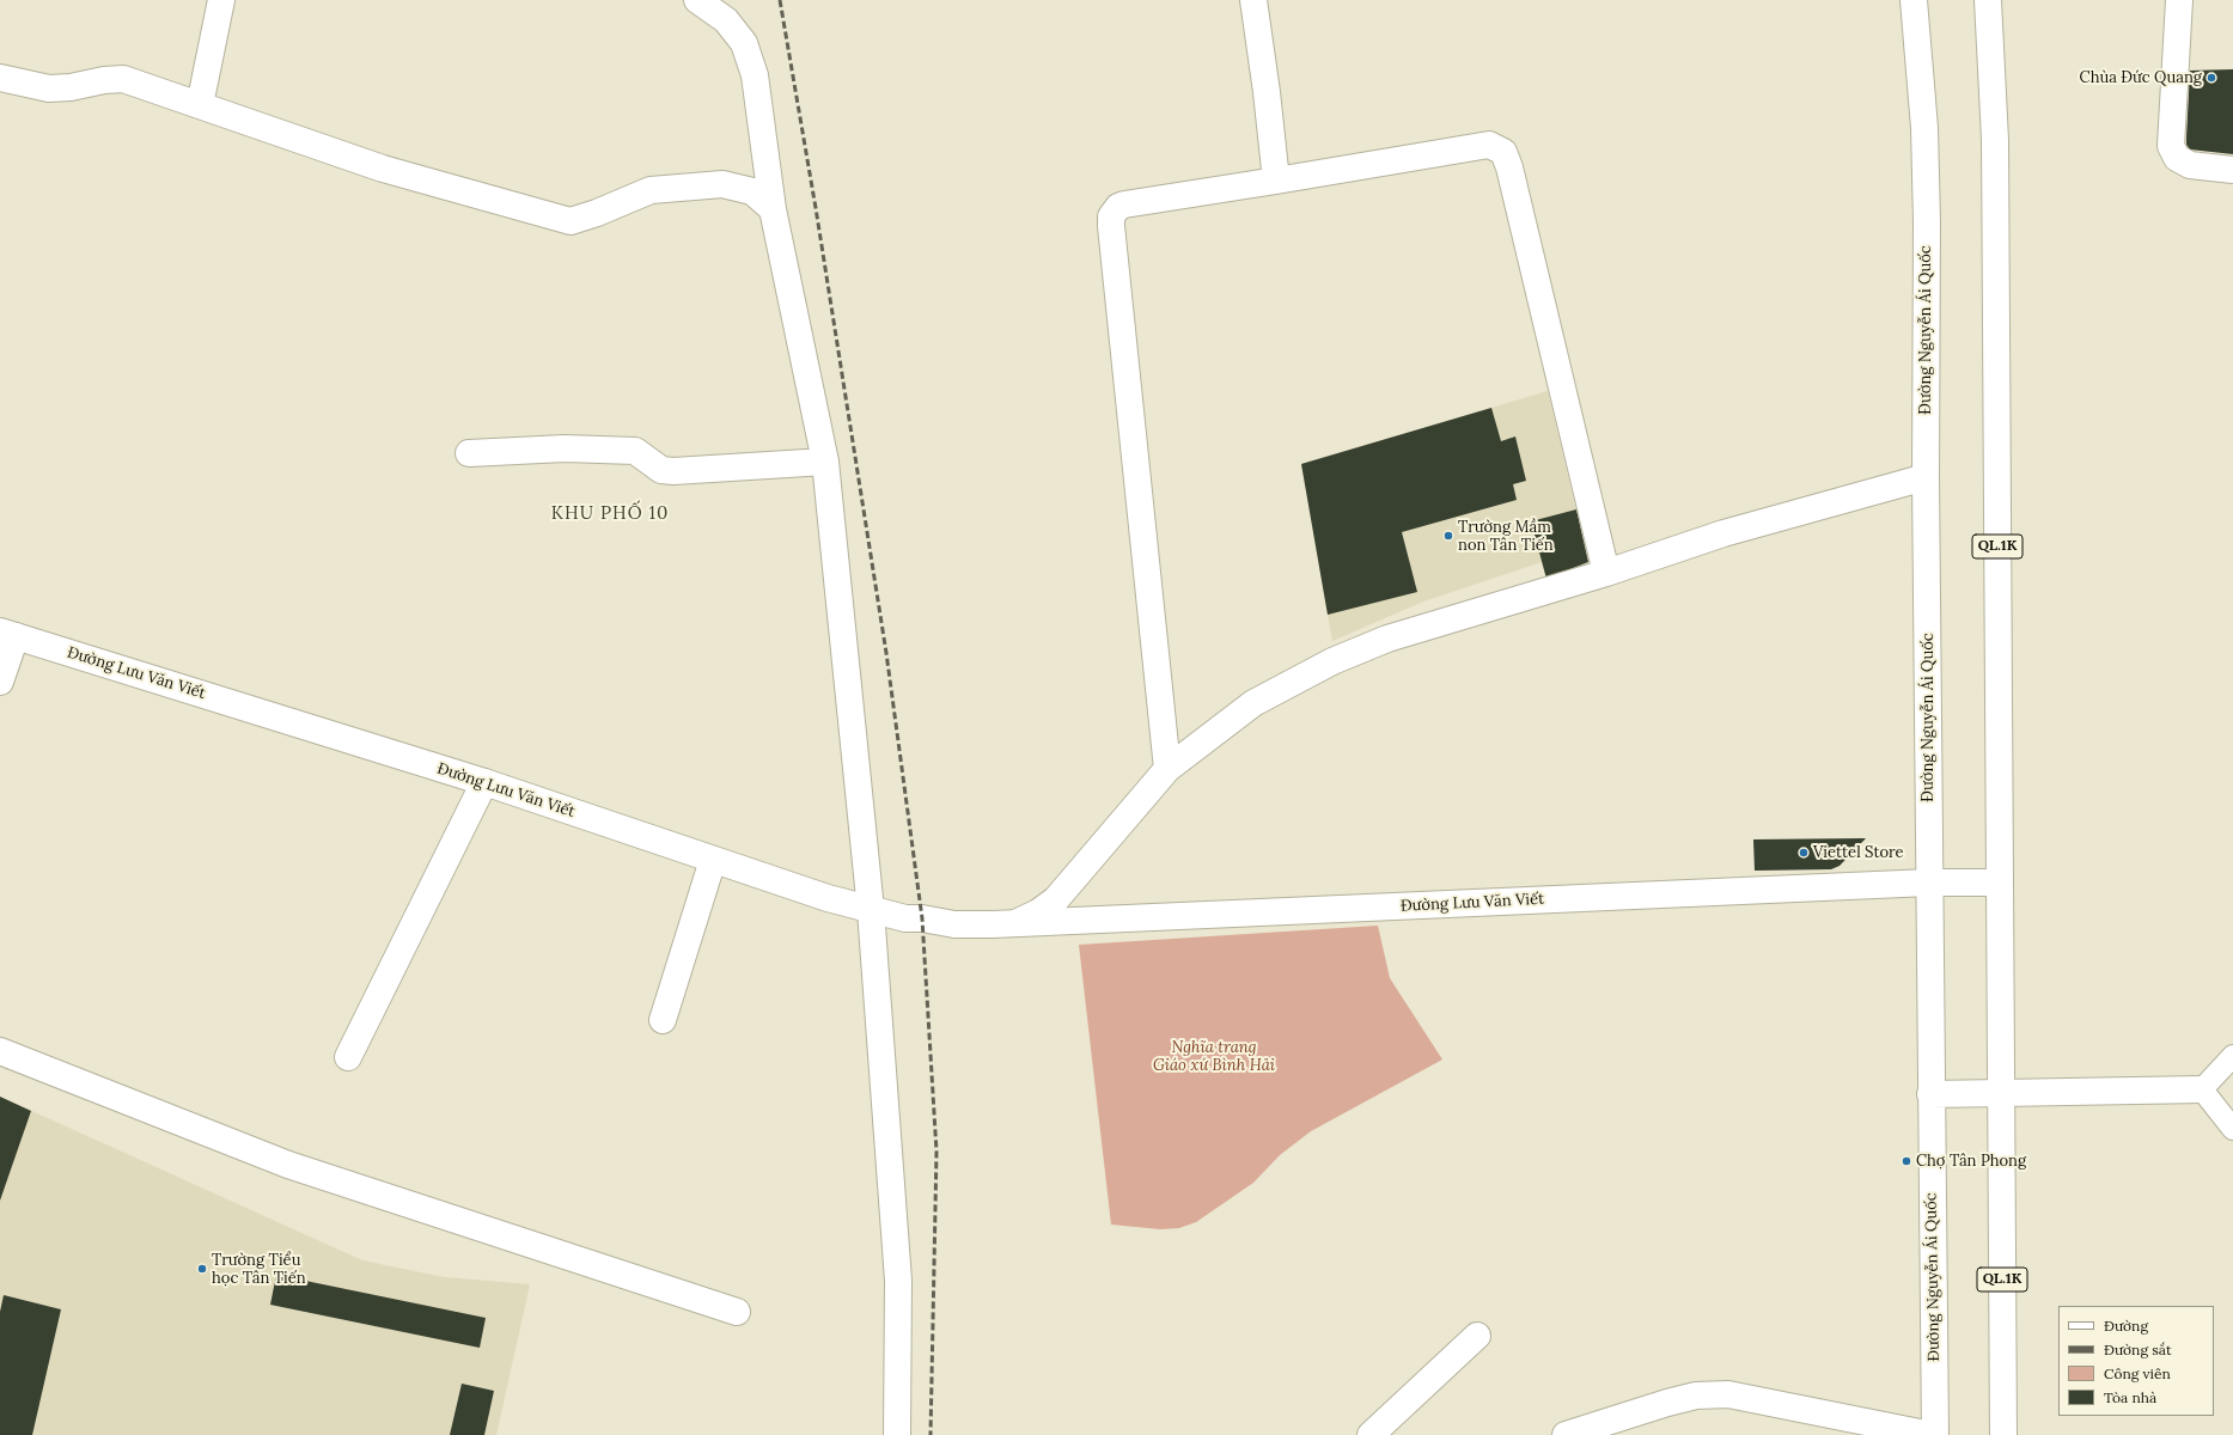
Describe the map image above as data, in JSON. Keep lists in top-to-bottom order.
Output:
{
  "streets": {
    "street": ["Đường Nguyễn Ái Quốc", "QL.1K", "Đường Lưu Văn Viết"]
  },
  "crossings": [
    ["Đường Nguyễn Ái Quốc", "Đường Lưu Văn Viết"],
    ["QL.1K", "Đường Lưu Văn Viết"]
  ],
  "districts": ["KHU PHỐ 10"],
  "parks": ["Nghĩa trang Giáo xứ Bình Hải"],
  "places": [
    "Chùa Đức Quang",
    "Trường Mầm non Tân Tiến",
    "Viettel Store",
    "Chợ Tân Phong",
    "Trường Tiểu học Tân Tiến"
  ],
  "legend": [
    "Đường",
    "Đường sắt",
    "Công viên",
    "Tòa nhà"
  ]
}
